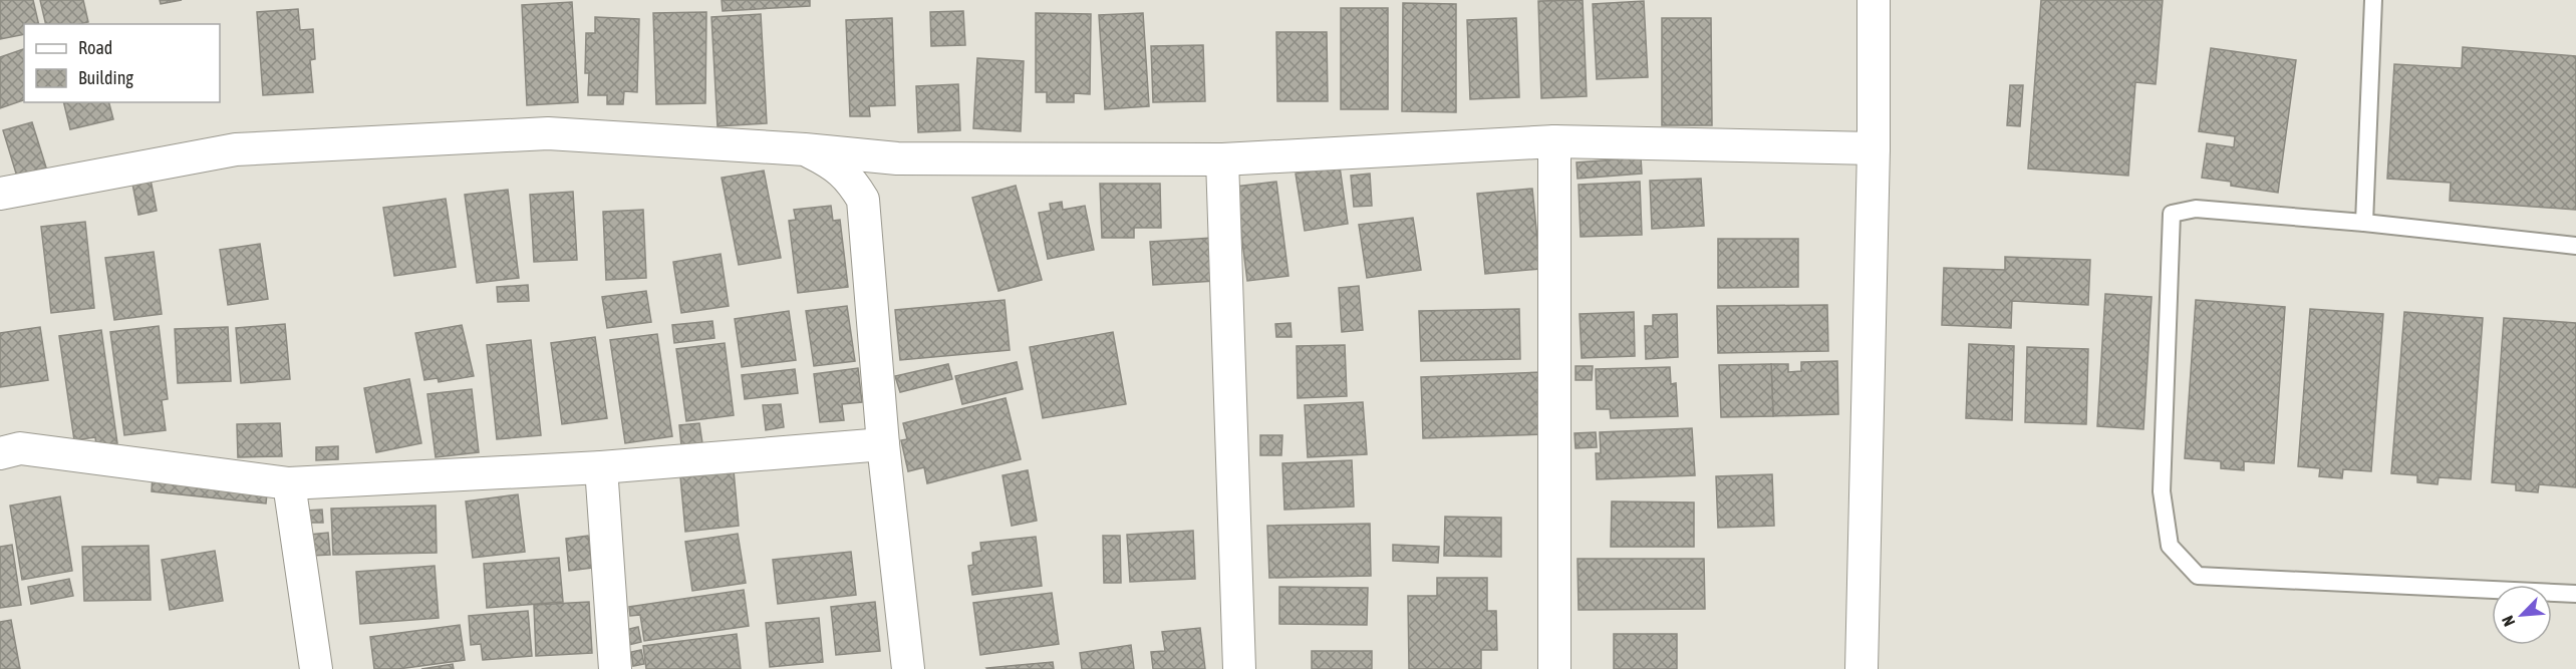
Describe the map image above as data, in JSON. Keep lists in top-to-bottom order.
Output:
{
  "legend": ["Road", "Building"],
  "north": "bottom left"
}
